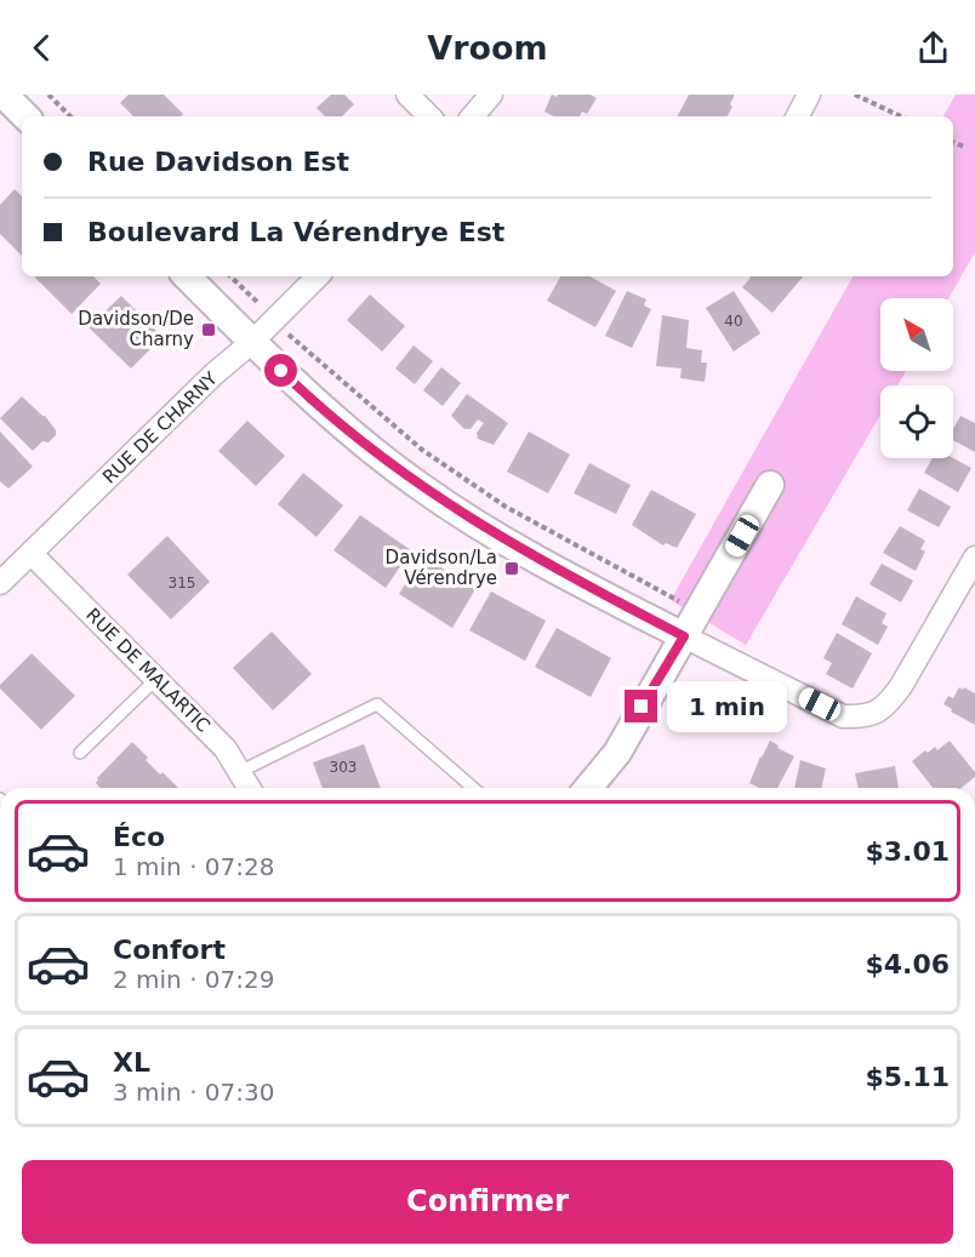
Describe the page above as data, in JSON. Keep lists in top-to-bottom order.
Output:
{
  "streets": {
    "street": ["RUE DE CHARNY", "RUE DE MALARTIC"]
  },
  "crossings": [
    ["RUE DE CHARNY", "RUE DE MALARTIC"]
  ],
  "places": {
    "transit": ["Davidson/De Charny", "Davidson/La Vérendrye"]
  },
  "house_numbers": ["40", "315", "303"],
  "north": "top left",
  "page": {
    "header": "Vroom",
    "banner": ["Rue Davidson Est", "Boulevard La Vérendrye Est"],
    "bubble": "1 min",
    "list": [
      {
        "name": "Éco",
        "note": "1 min · 07:28",
        "value": "$3.01"
      },
      {
        "name": "Confort",
        "note": "2 min · 07:29",
        "value": "$4.06"
      },
      {
        "name": "XL",
        "note": "3 min · 07:30",
        "value": "$5.11"
      }
    ],
    "buttons": "Confirmer"
  }
}
